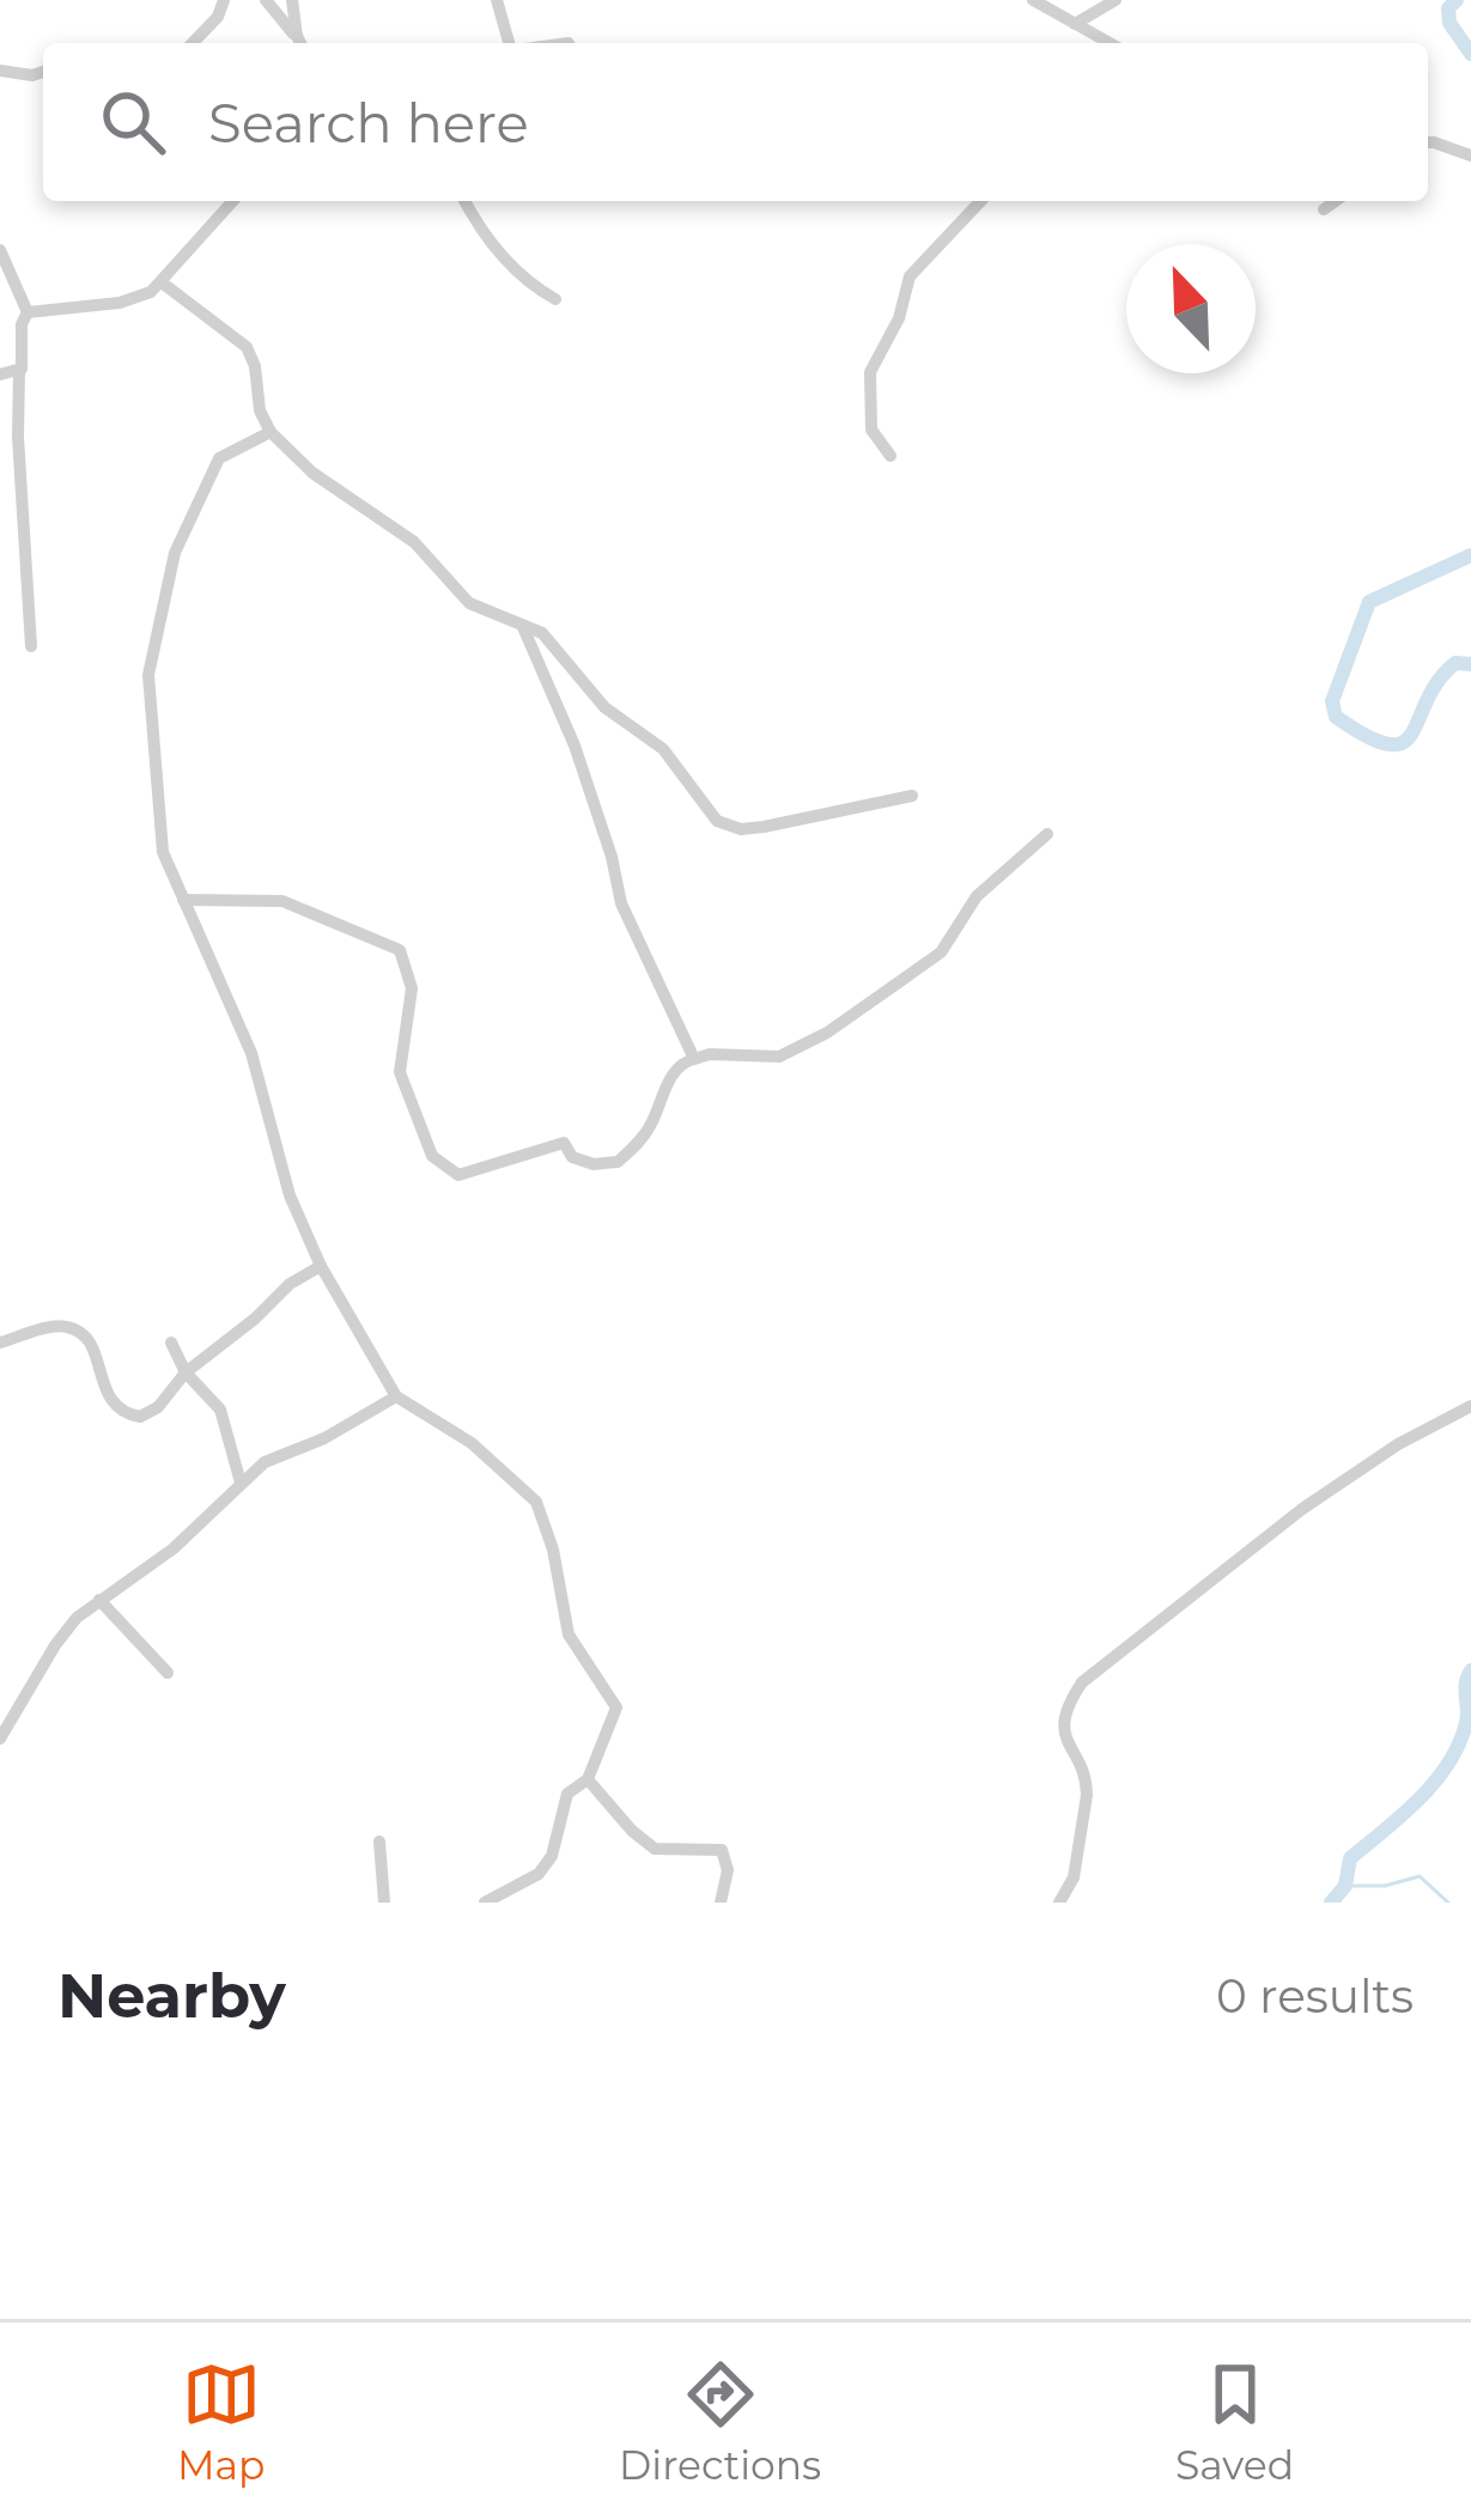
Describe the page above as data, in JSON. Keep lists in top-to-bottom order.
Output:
{
  "north": "top left",
  "page": {
    "search": "Search here",
    "heading": ["Nearby", "0 results"],
    "nav": ["Map", "Directions", "Saved"]
  }
}
